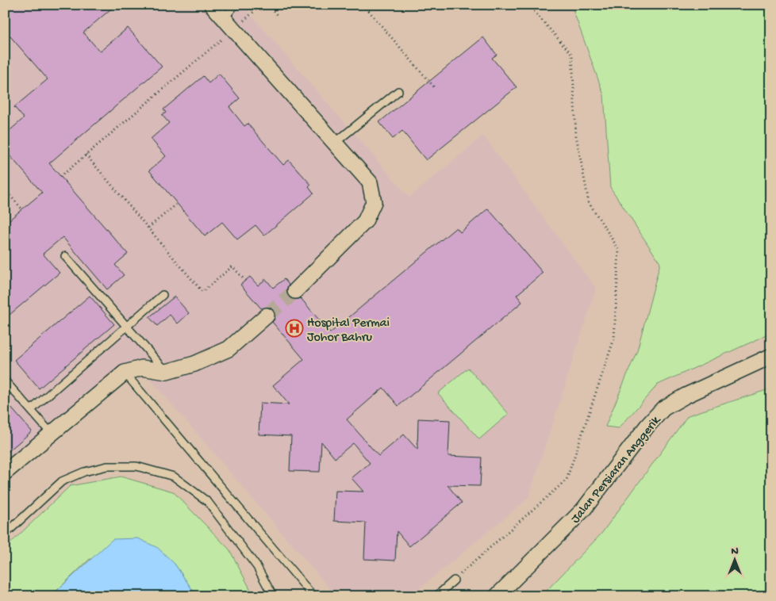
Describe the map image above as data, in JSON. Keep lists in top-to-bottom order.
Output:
{
  "streets": {
    "street": ["Jalan Persiaran Anggerik"]
  },
  "places": {
    "hospital": ["Hospital Permai Johor Bahru"]
  },
  "north": "top"
}
